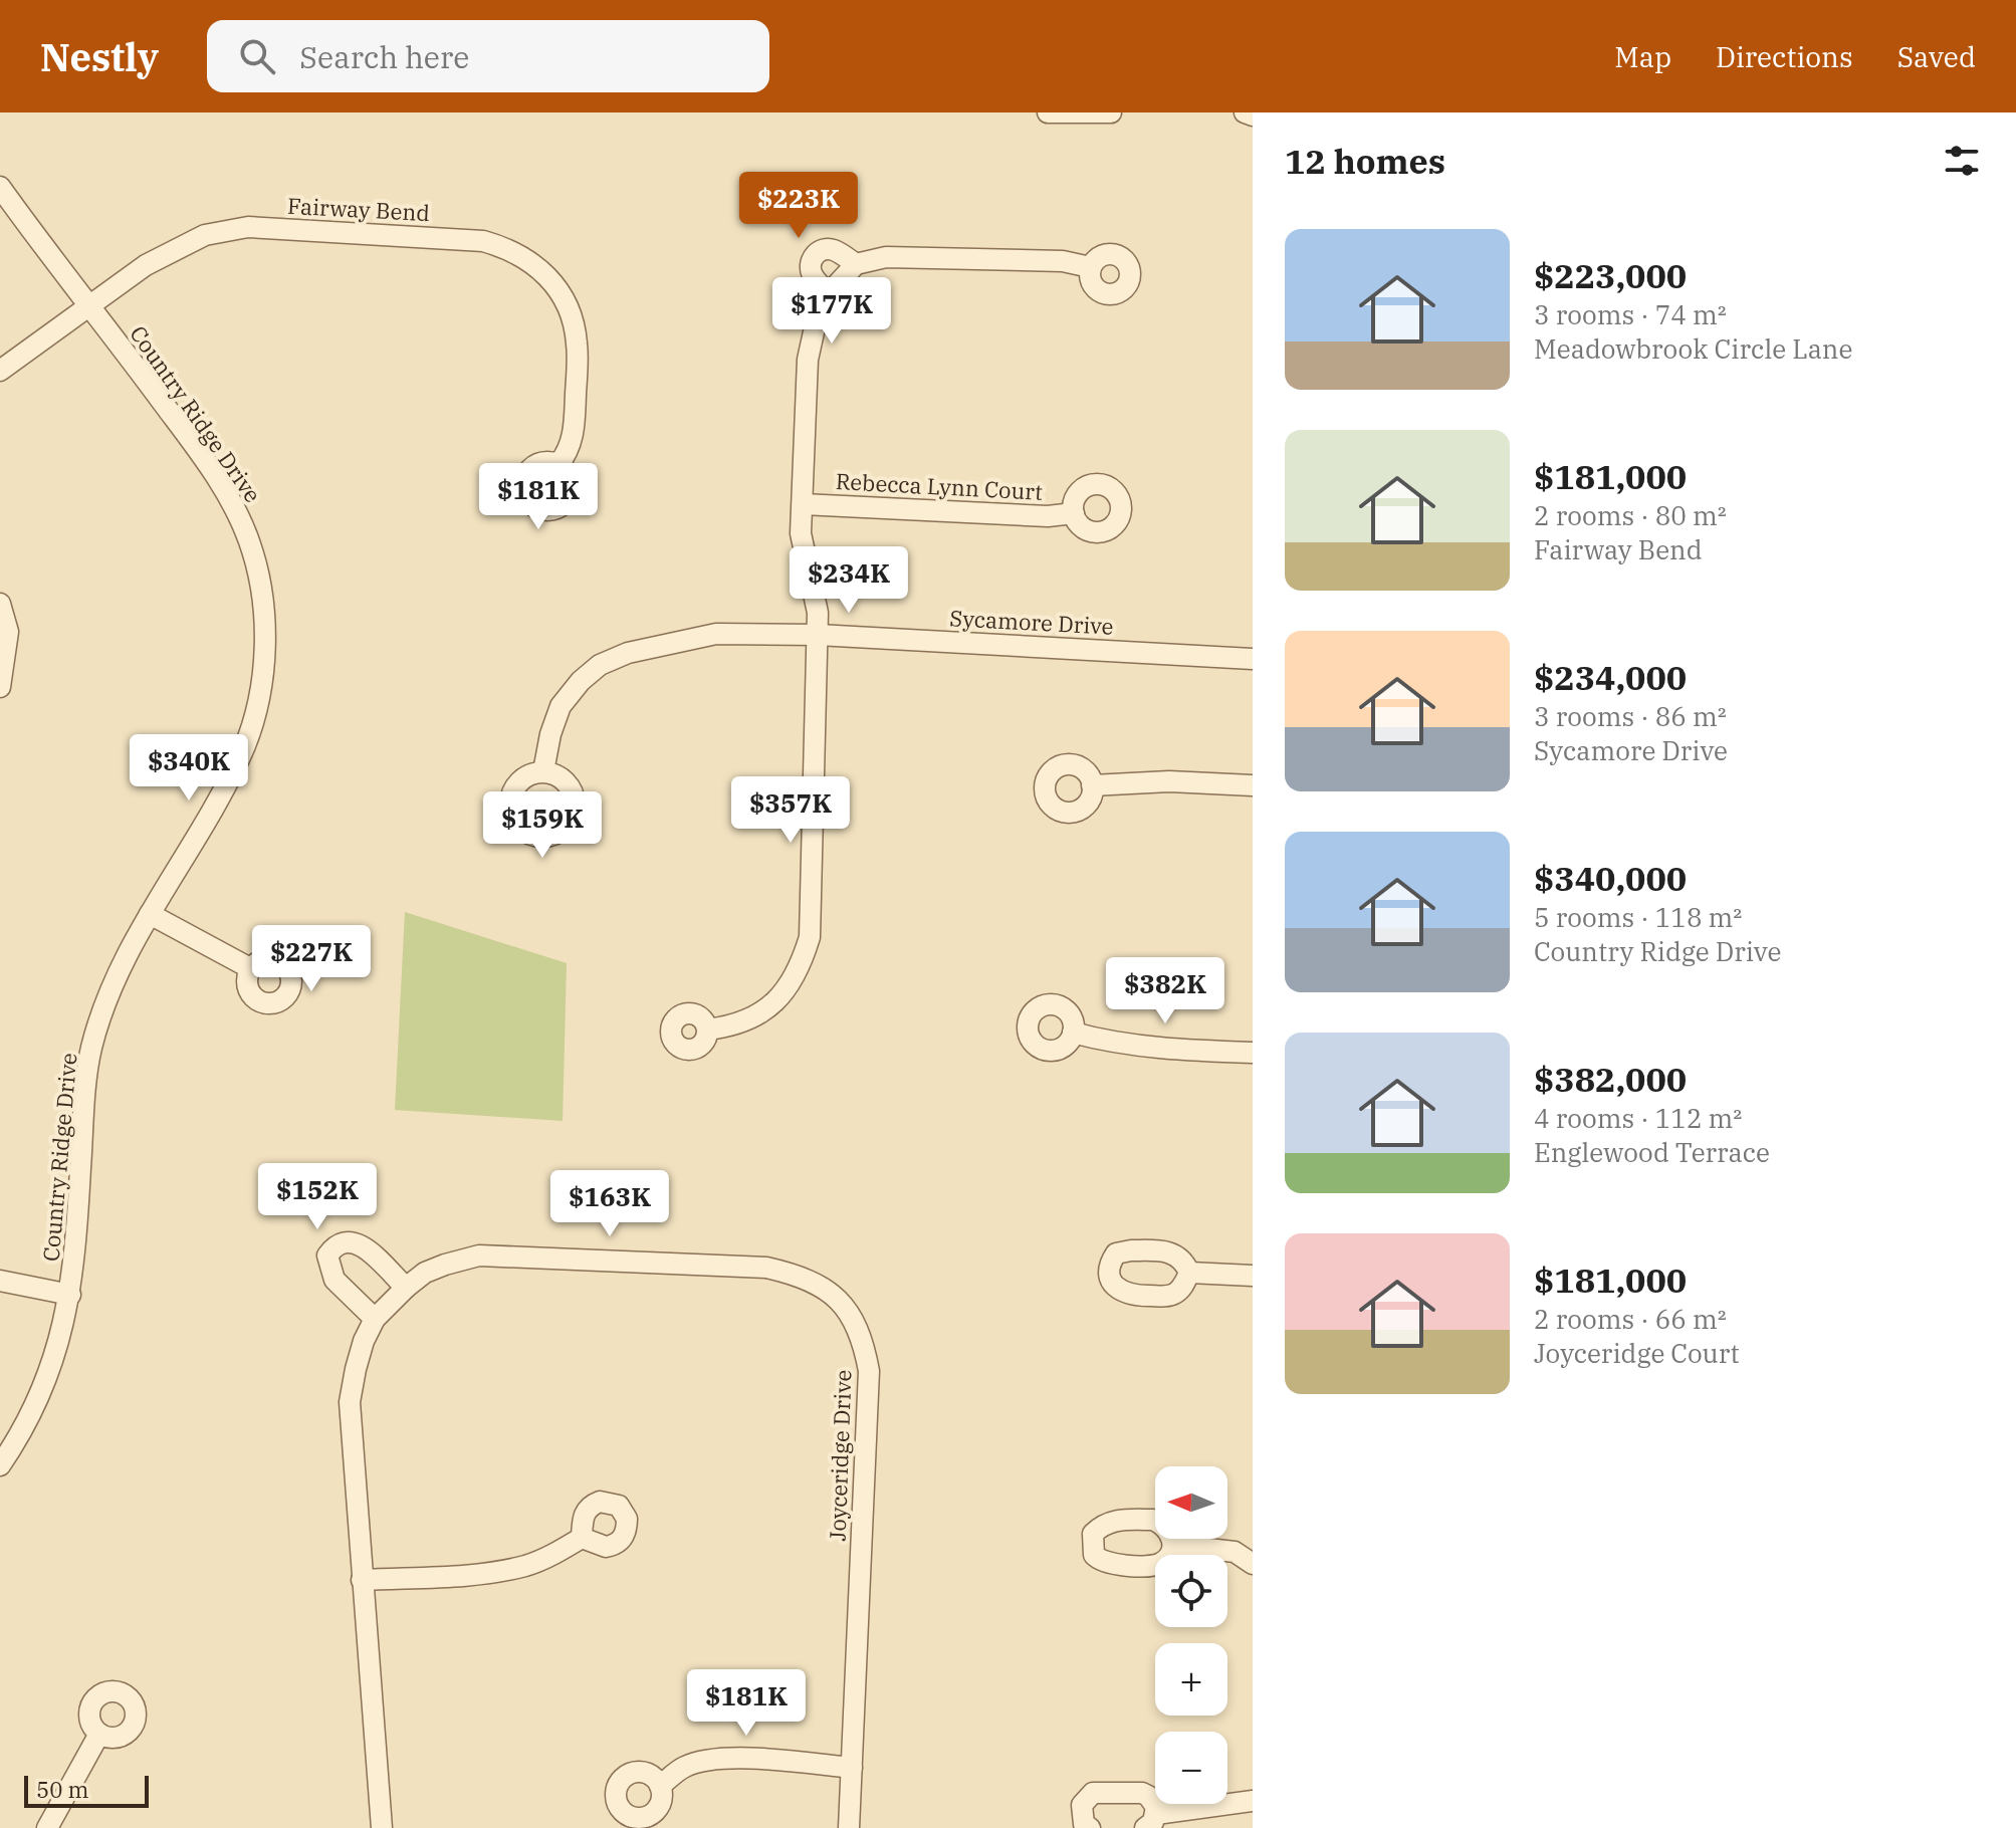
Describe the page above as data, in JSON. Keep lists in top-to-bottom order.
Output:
{
  "streets": {
    "street": [
      "Fairway Bend",
      "Country Ridge Drive",
      "Rebecca Lynn Court",
      "Sycamore Drive",
      "Joyceridge Drive"
    ]
  },
  "crossings": [
    ["Fairway Bend", "Country Ridge Drive"]
  ],
  "scale_bar": "50 m",
  "north": "left",
  "page": {
    "header": "Nestly",
    "search": "Search here",
    "nav": ["Map", "Directions", "Saved"],
    "heading": "12 homes",
    "price": [
      "$223K",
      "$177K",
      "$181K",
      "$234K",
      "$340K",
      "$357K",
      "$159K",
      "$227K",
      "$382K",
      "$152K",
      "$163K",
      "$181K"
    ],
    "list": [
      {
        "name": "$223,000",
        "note": "3 rooms · 74 m² · Meadowbrook Circle Lane"
      },
      {
        "name": "$181,000",
        "note": "2 rooms · 80 m² · Fairway Bend"
      },
      {
        "name": "$234,000",
        "note": "3 rooms · 86 m² · Sycamore Drive"
      },
      {
        "name": "$340,000",
        "note": "5 rooms · 118 m² · Country Ridge Drive"
      },
      {
        "name": "$382,000",
        "note": "4 rooms · 112 m² · Englewood Terrace"
      },
      {
        "name": "$181,000",
        "note": "2 rooms · 66 m² · Joyceridge Court"
      }
    ],
    "map_buttons": ["+", "−"],
    "scale": "50 m"
  }
}
